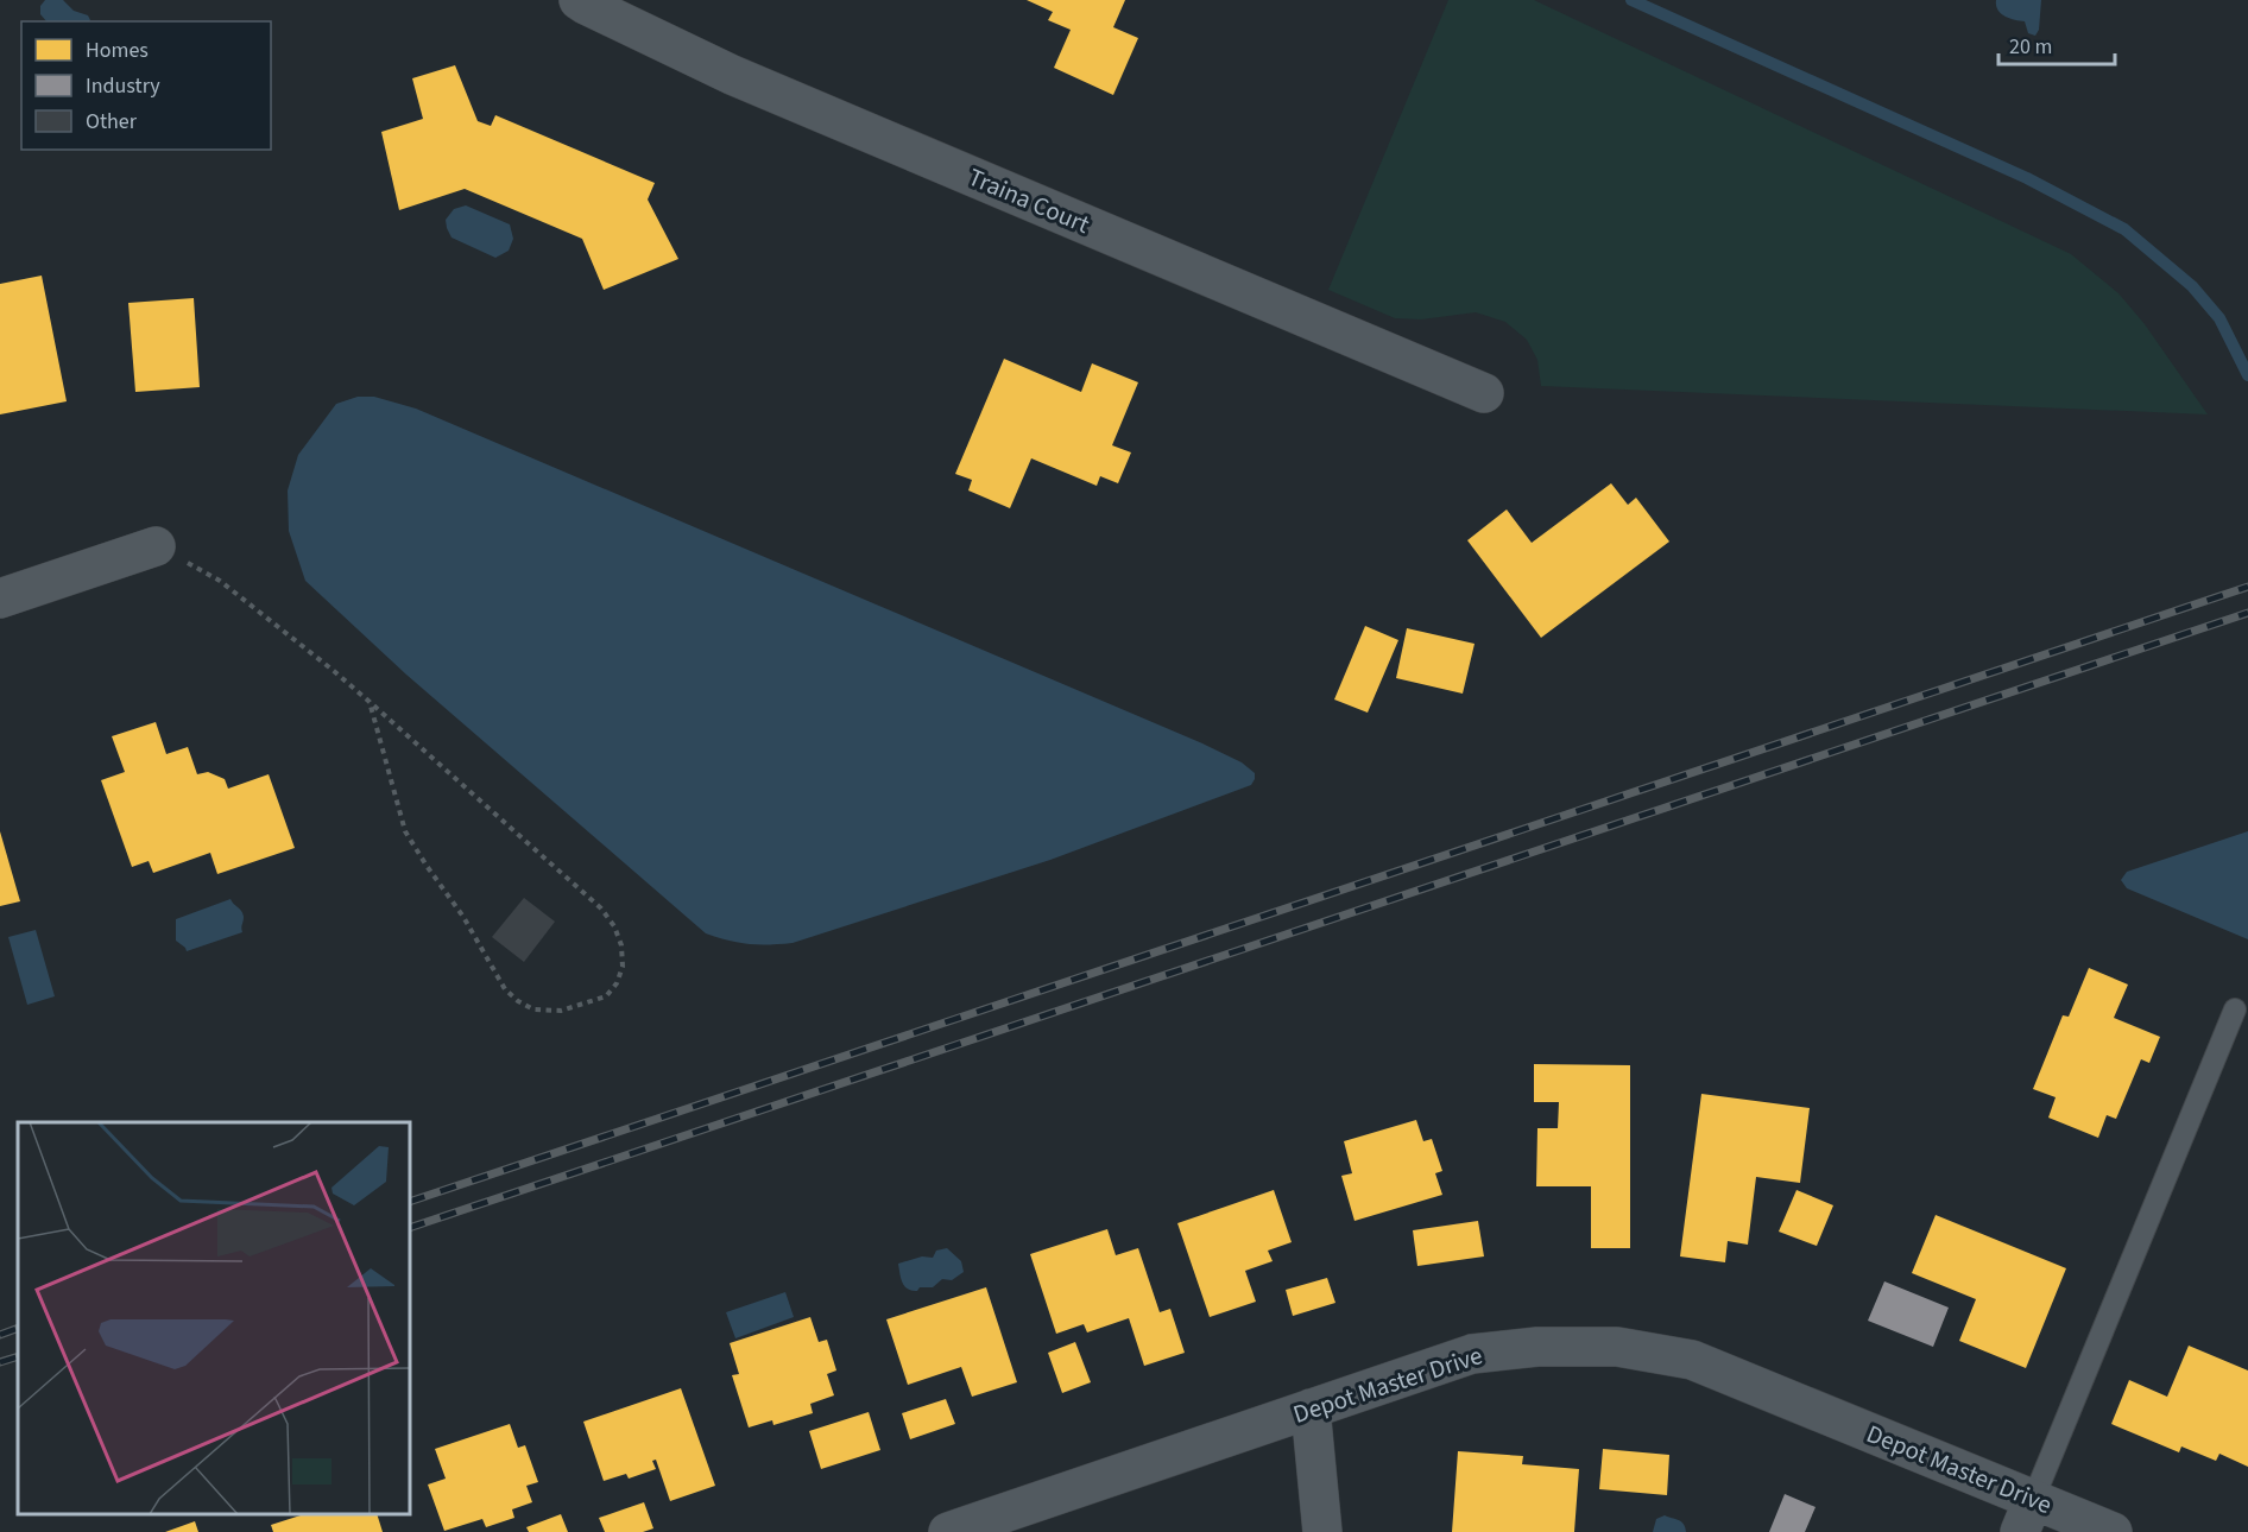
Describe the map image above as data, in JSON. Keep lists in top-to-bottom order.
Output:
{
  "streets": {
    "street": ["Traina Court", "Depot Master Drive"]
  },
  "legend": ["Homes", "Industry", "Other"],
  "scale_bar": "20 m"
}
